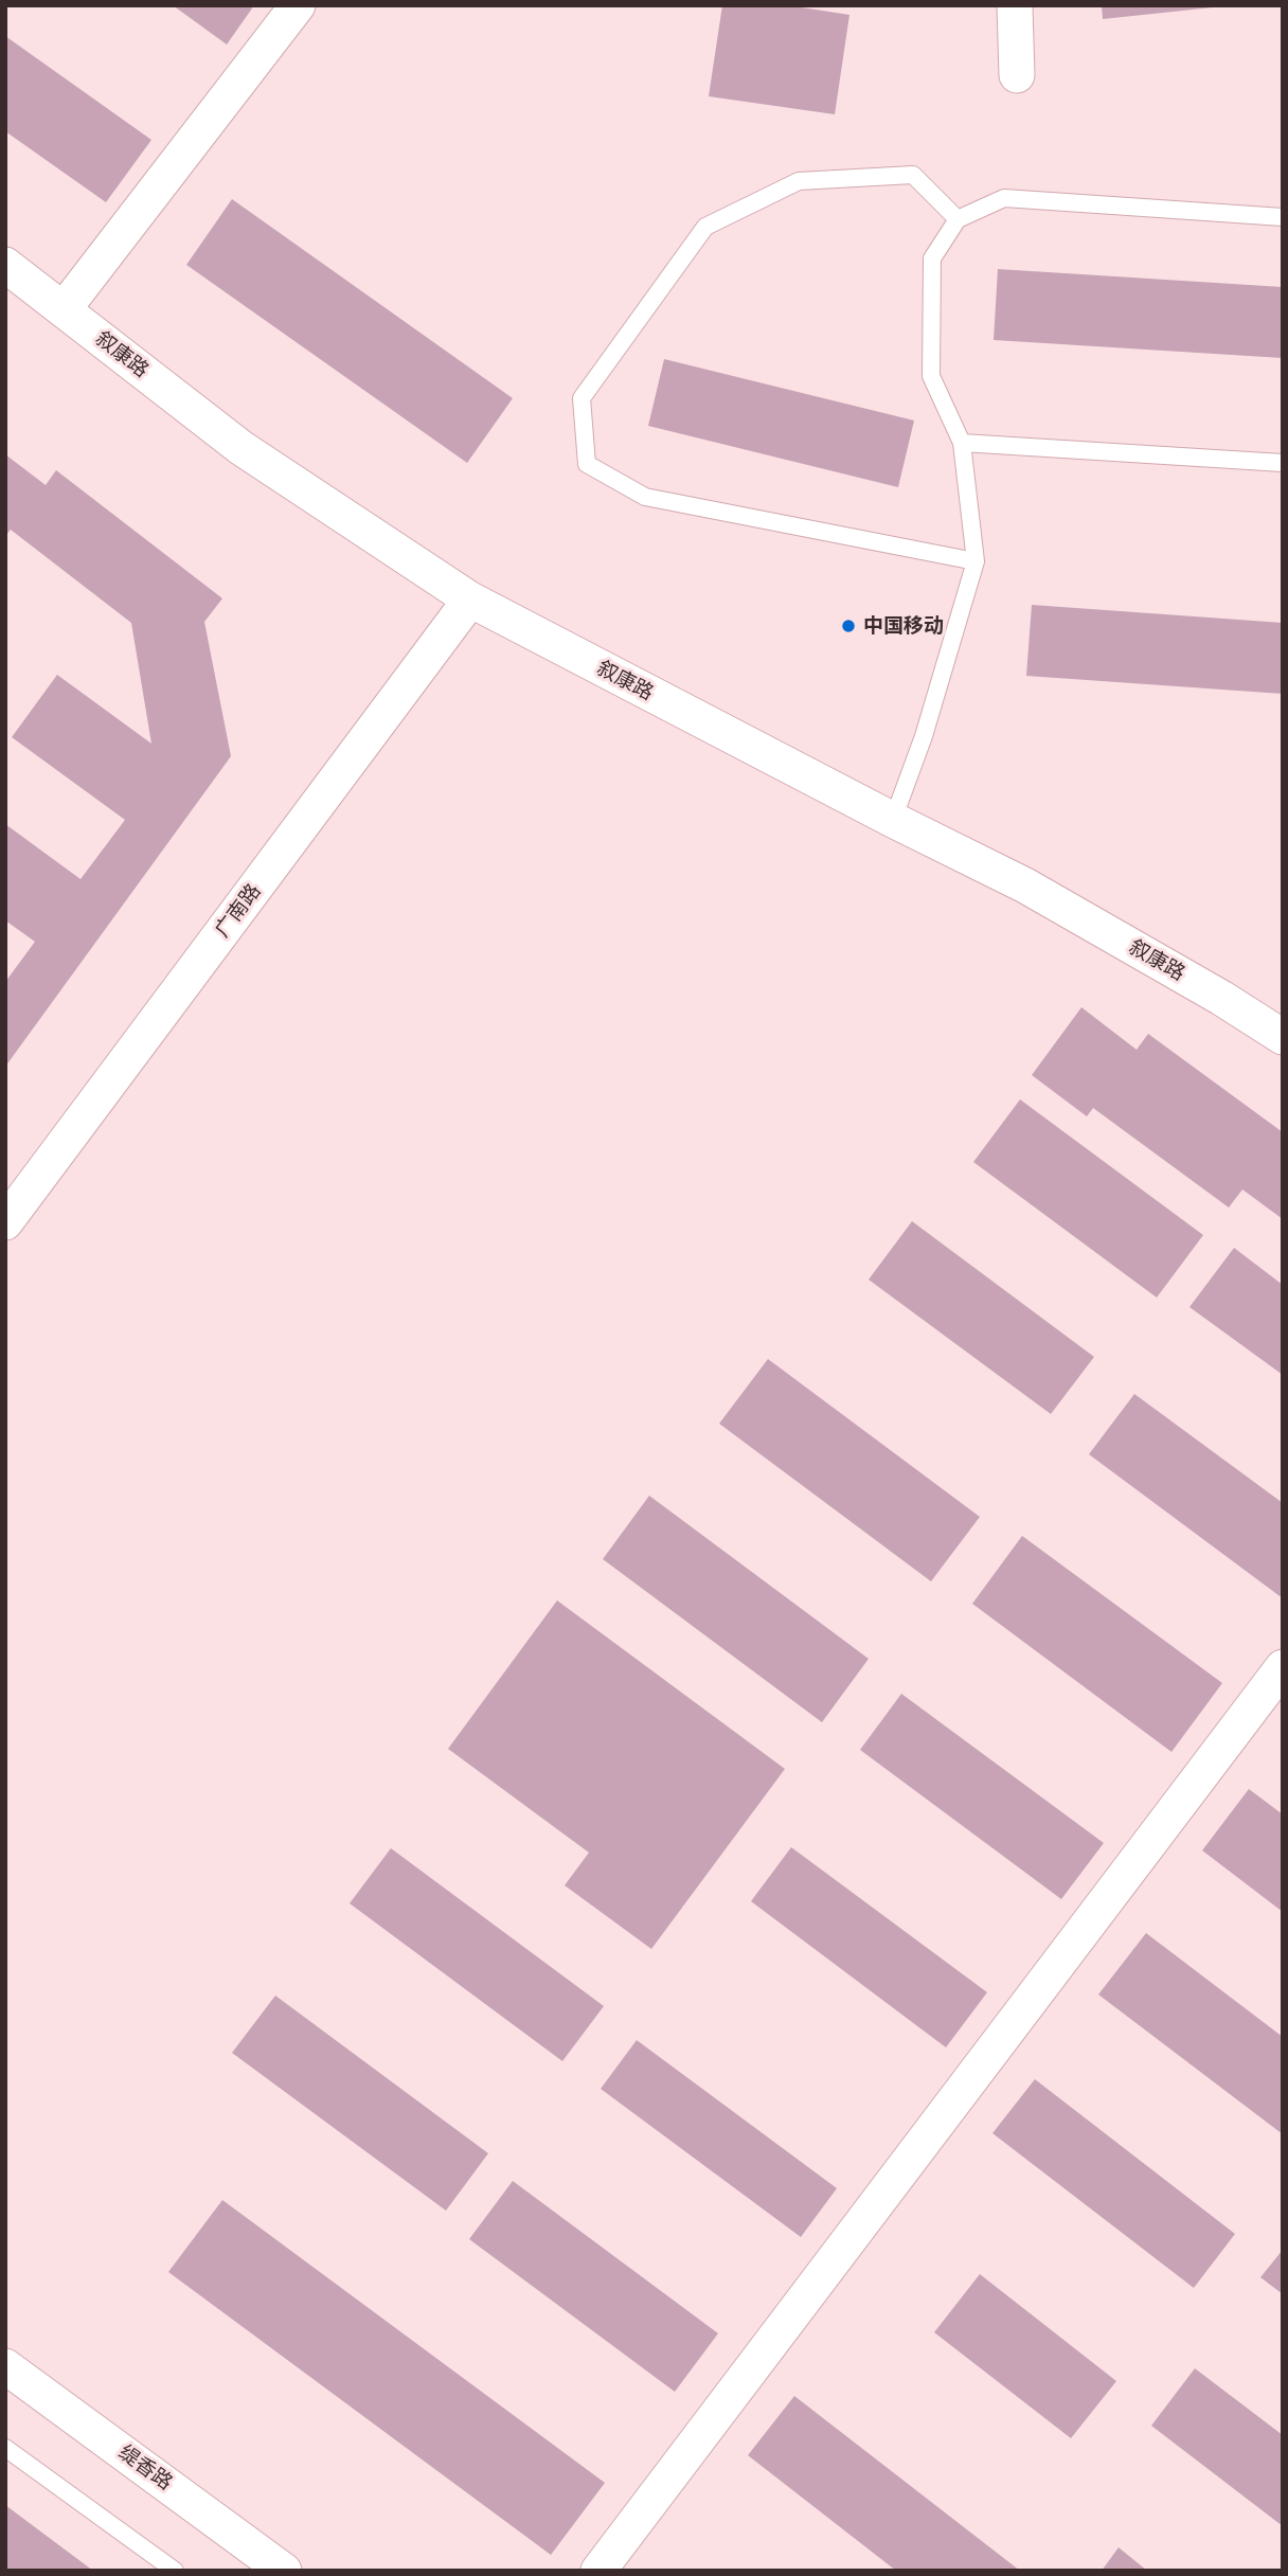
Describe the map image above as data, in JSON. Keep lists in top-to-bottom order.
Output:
{
  "streets": {
    "street": ["叙康路", "广南路", "缇香路"]
  },
  "crossings": [
    ["叙康路", "广南路"]
  ],
  "places": ["中国移动"]
}
